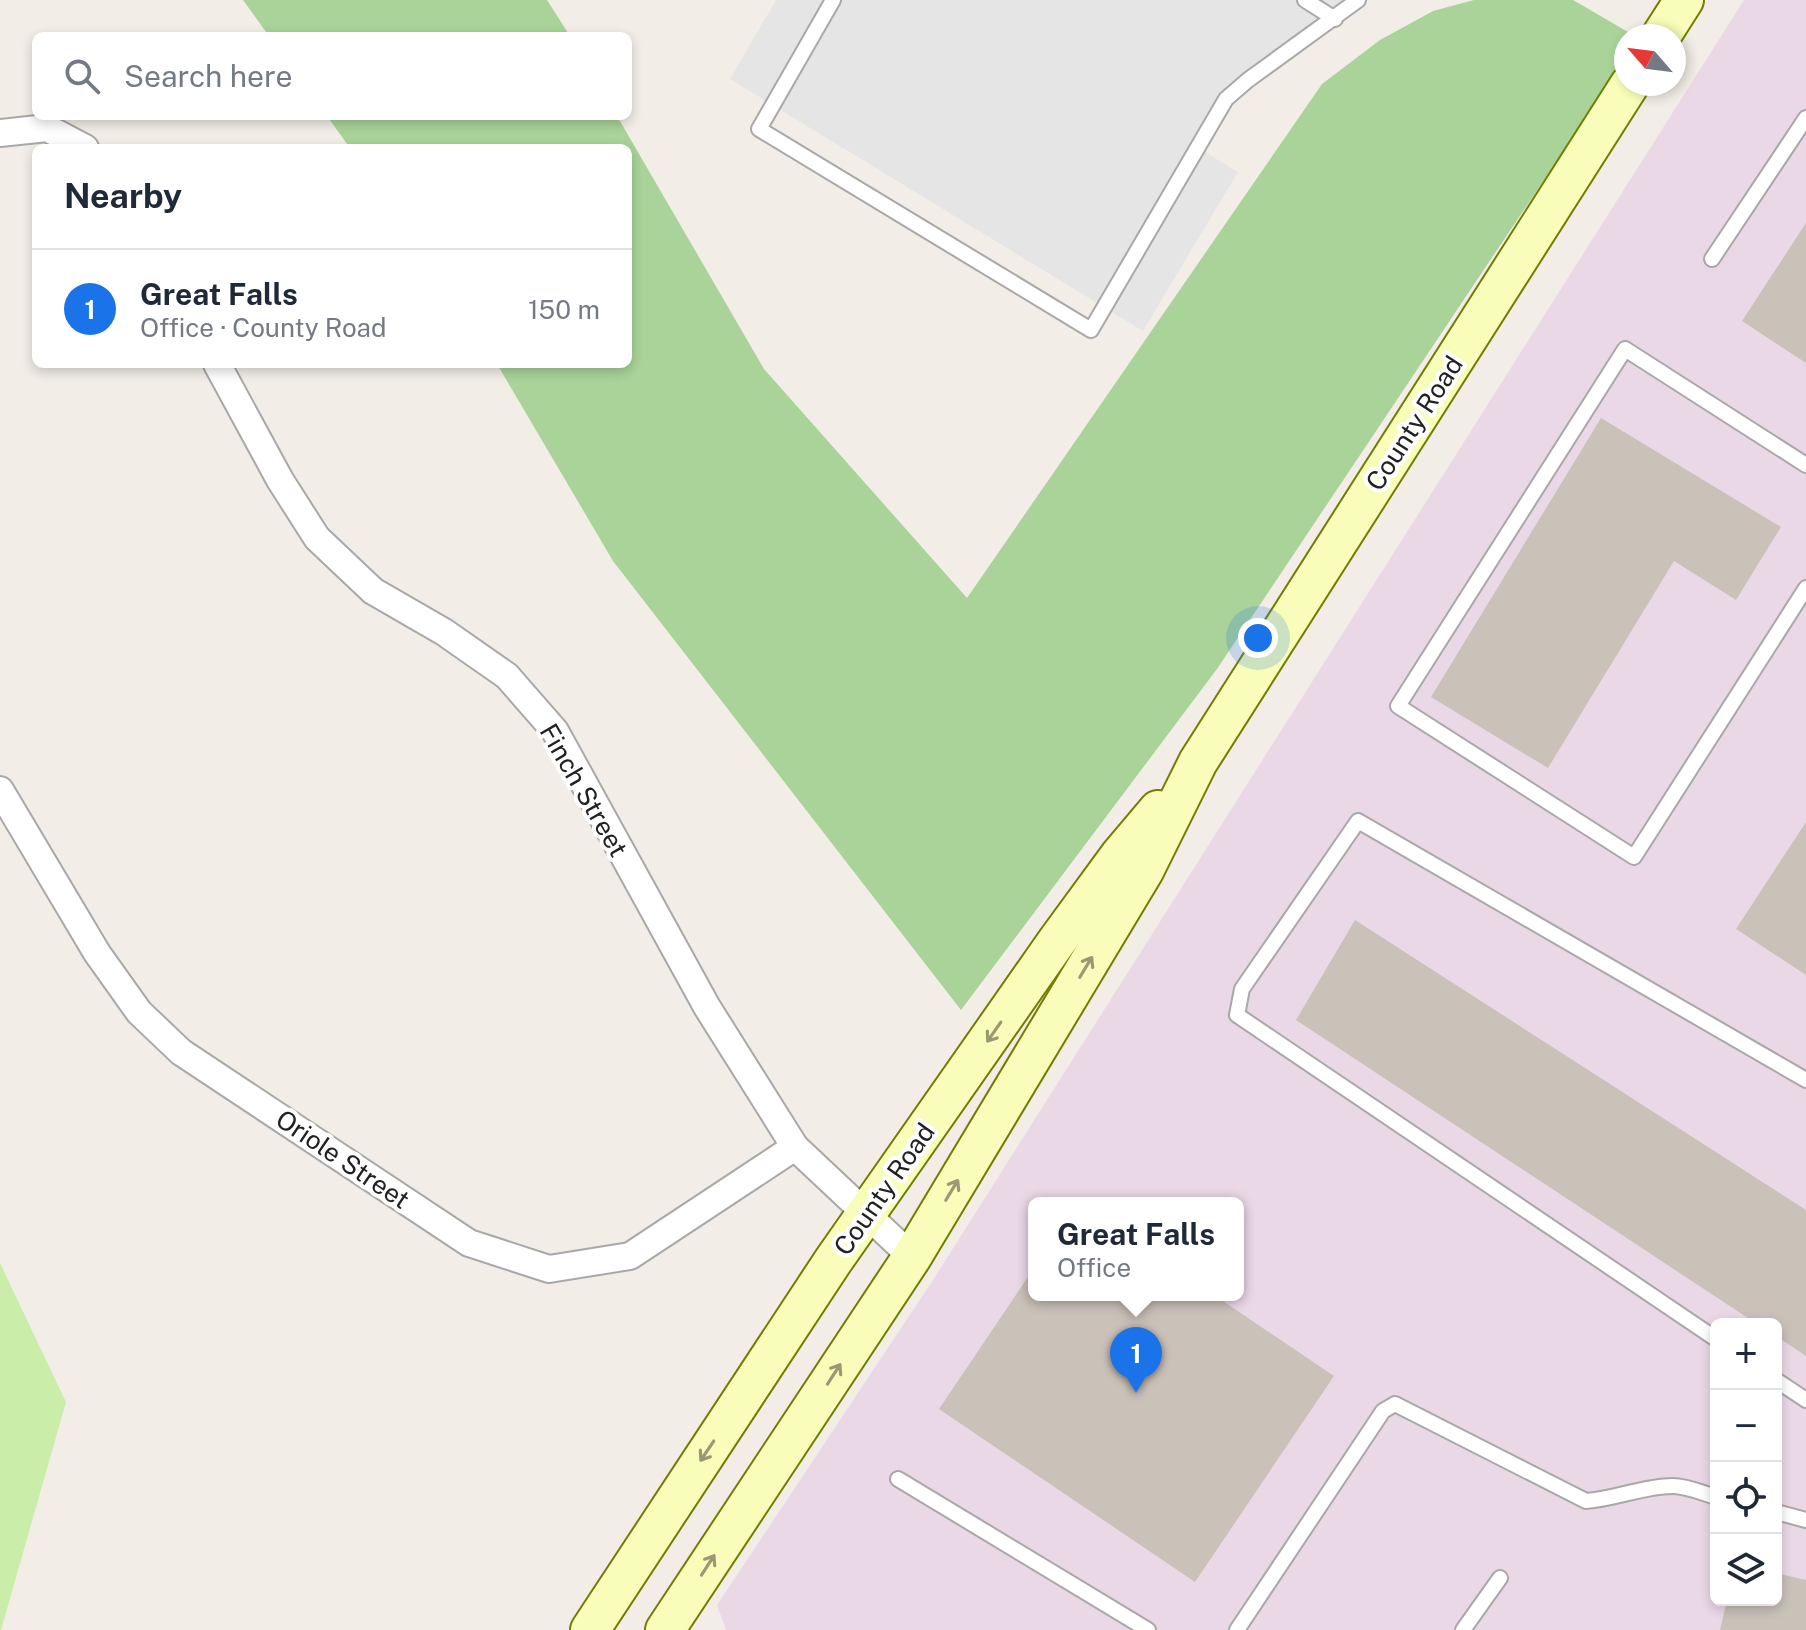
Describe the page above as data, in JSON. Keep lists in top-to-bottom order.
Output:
{
  "streets": {
    "main road": ["County Road"],
    "street": ["Finch Street", "Oriole Street"]
  },
  "crossings": [
    ["County Road", "Finch Street"],
    ["Finch Street", "Oriole Street"]
  ],
  "north": "top left",
  "page": {
    "search": "Search here",
    "heading": "Nearby",
    "list": [
      {
        "mark": "1",
        "name": "Great Falls",
        "note": "Office · County Road",
        "value": "150 m"
      }
    ],
    "popup": ["Great Falls", "Office"],
    "map_buttons": ["+", "−"],
    "pins": "1"
  }
}
